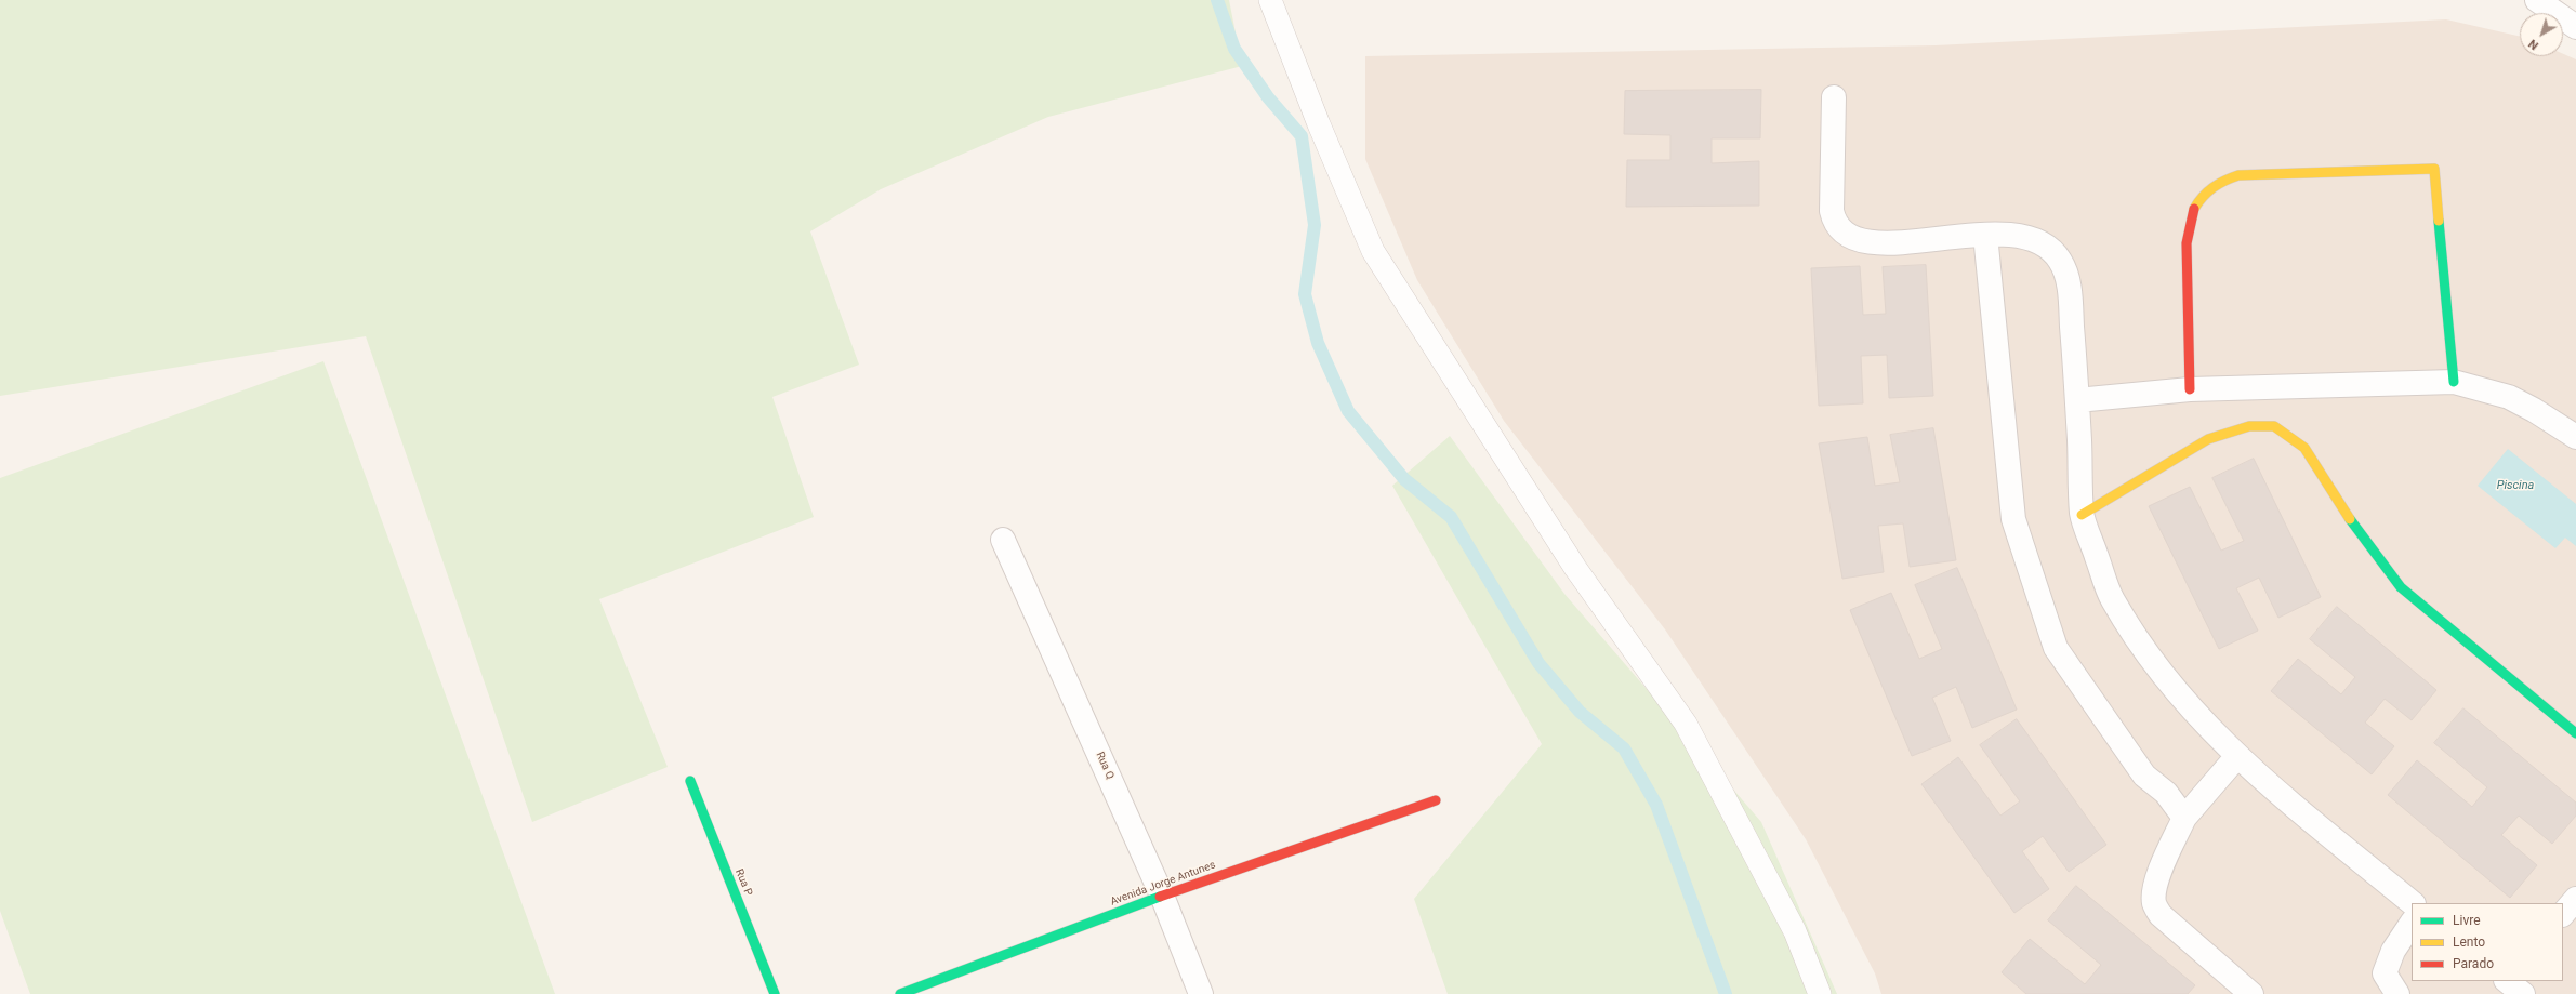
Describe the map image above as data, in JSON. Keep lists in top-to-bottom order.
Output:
{
  "streets": {
    "street": ["Rua Q", "Rua P", "Avenida Jorge Antunes"]
  },
  "crossings": [
    ["Rua Q", "Avenida Jorge Antunes"]
  ],
  "water": ["Piscina"],
  "legend": ["Livre", "Lento", "Parado"],
  "north": "bottom left"
}
